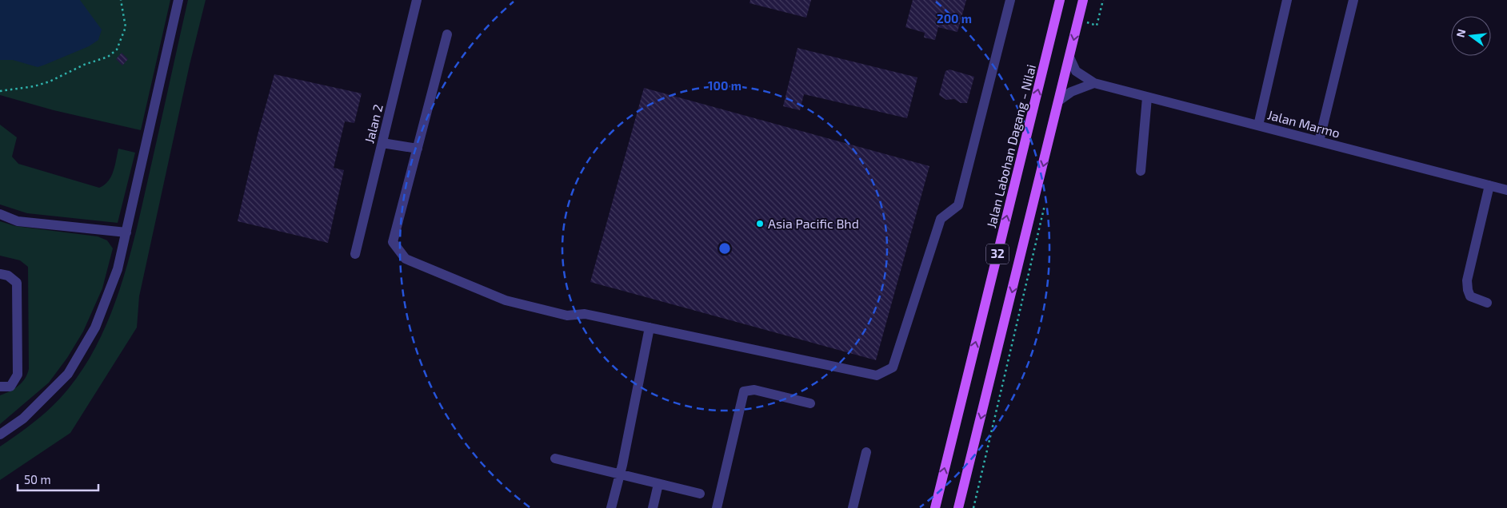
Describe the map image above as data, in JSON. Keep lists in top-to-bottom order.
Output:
{
  "streets": {
    "main road": ["Jalan Labohan Dagang ‒ Nilai", "32"],
    "street": ["Jalan 2", "Jalan Marmo"]
  },
  "crossings": [
    ["Jalan Marmo", "32"]
  ],
  "places": ["Asia Pacific Bhd"],
  "scale_bar": "50 m",
  "north": "left",
  "rings": ["200 m", "100 m"]
}
